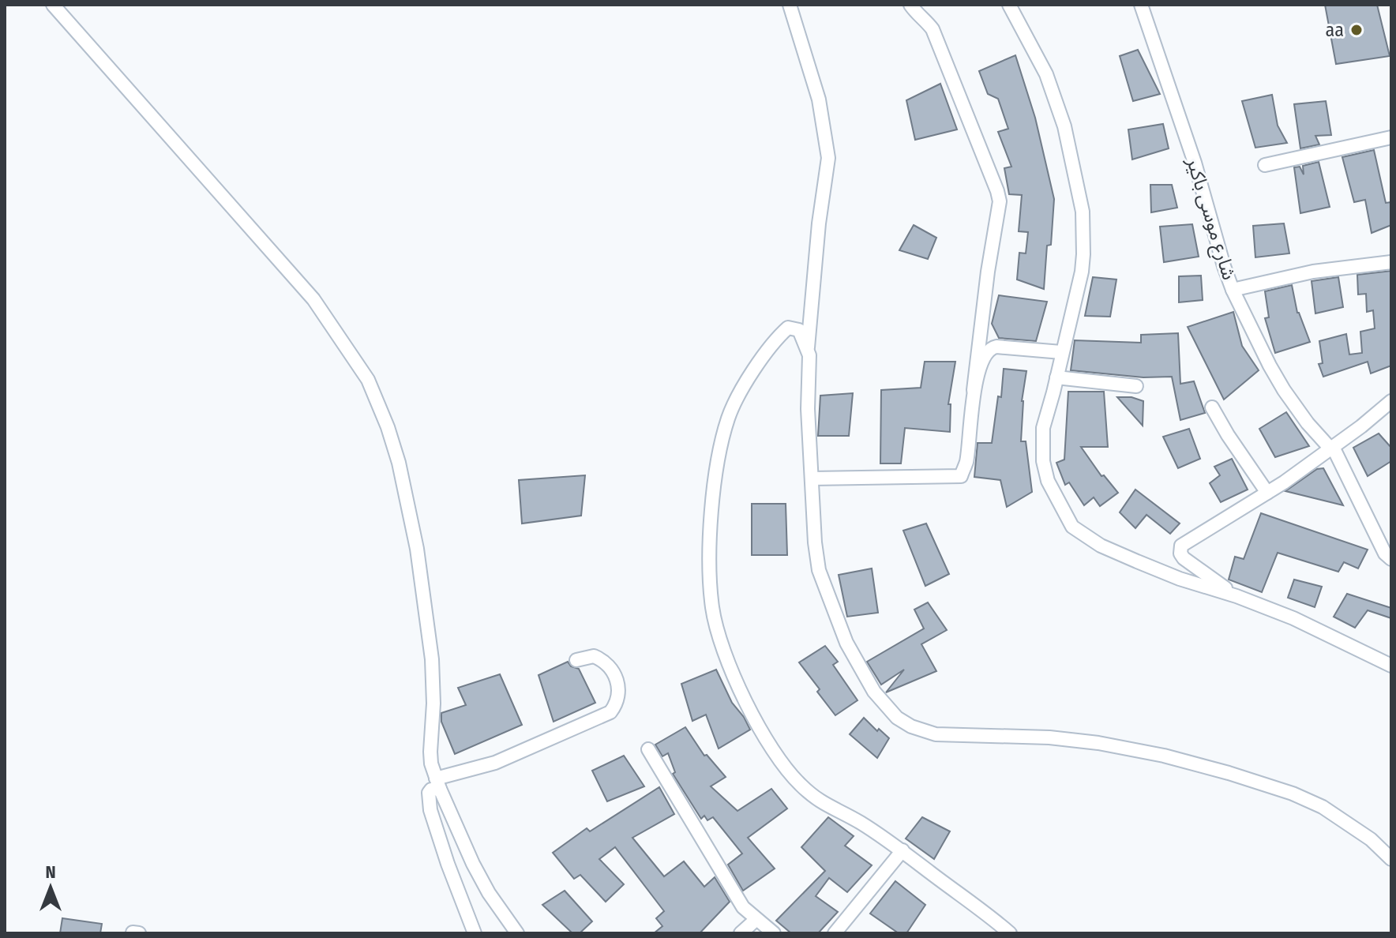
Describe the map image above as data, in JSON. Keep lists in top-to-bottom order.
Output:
{
  "streets": {
    "street": ["شارع موسى باكير"]
  },
  "places": ["aa"],
  "north": "top"
}
